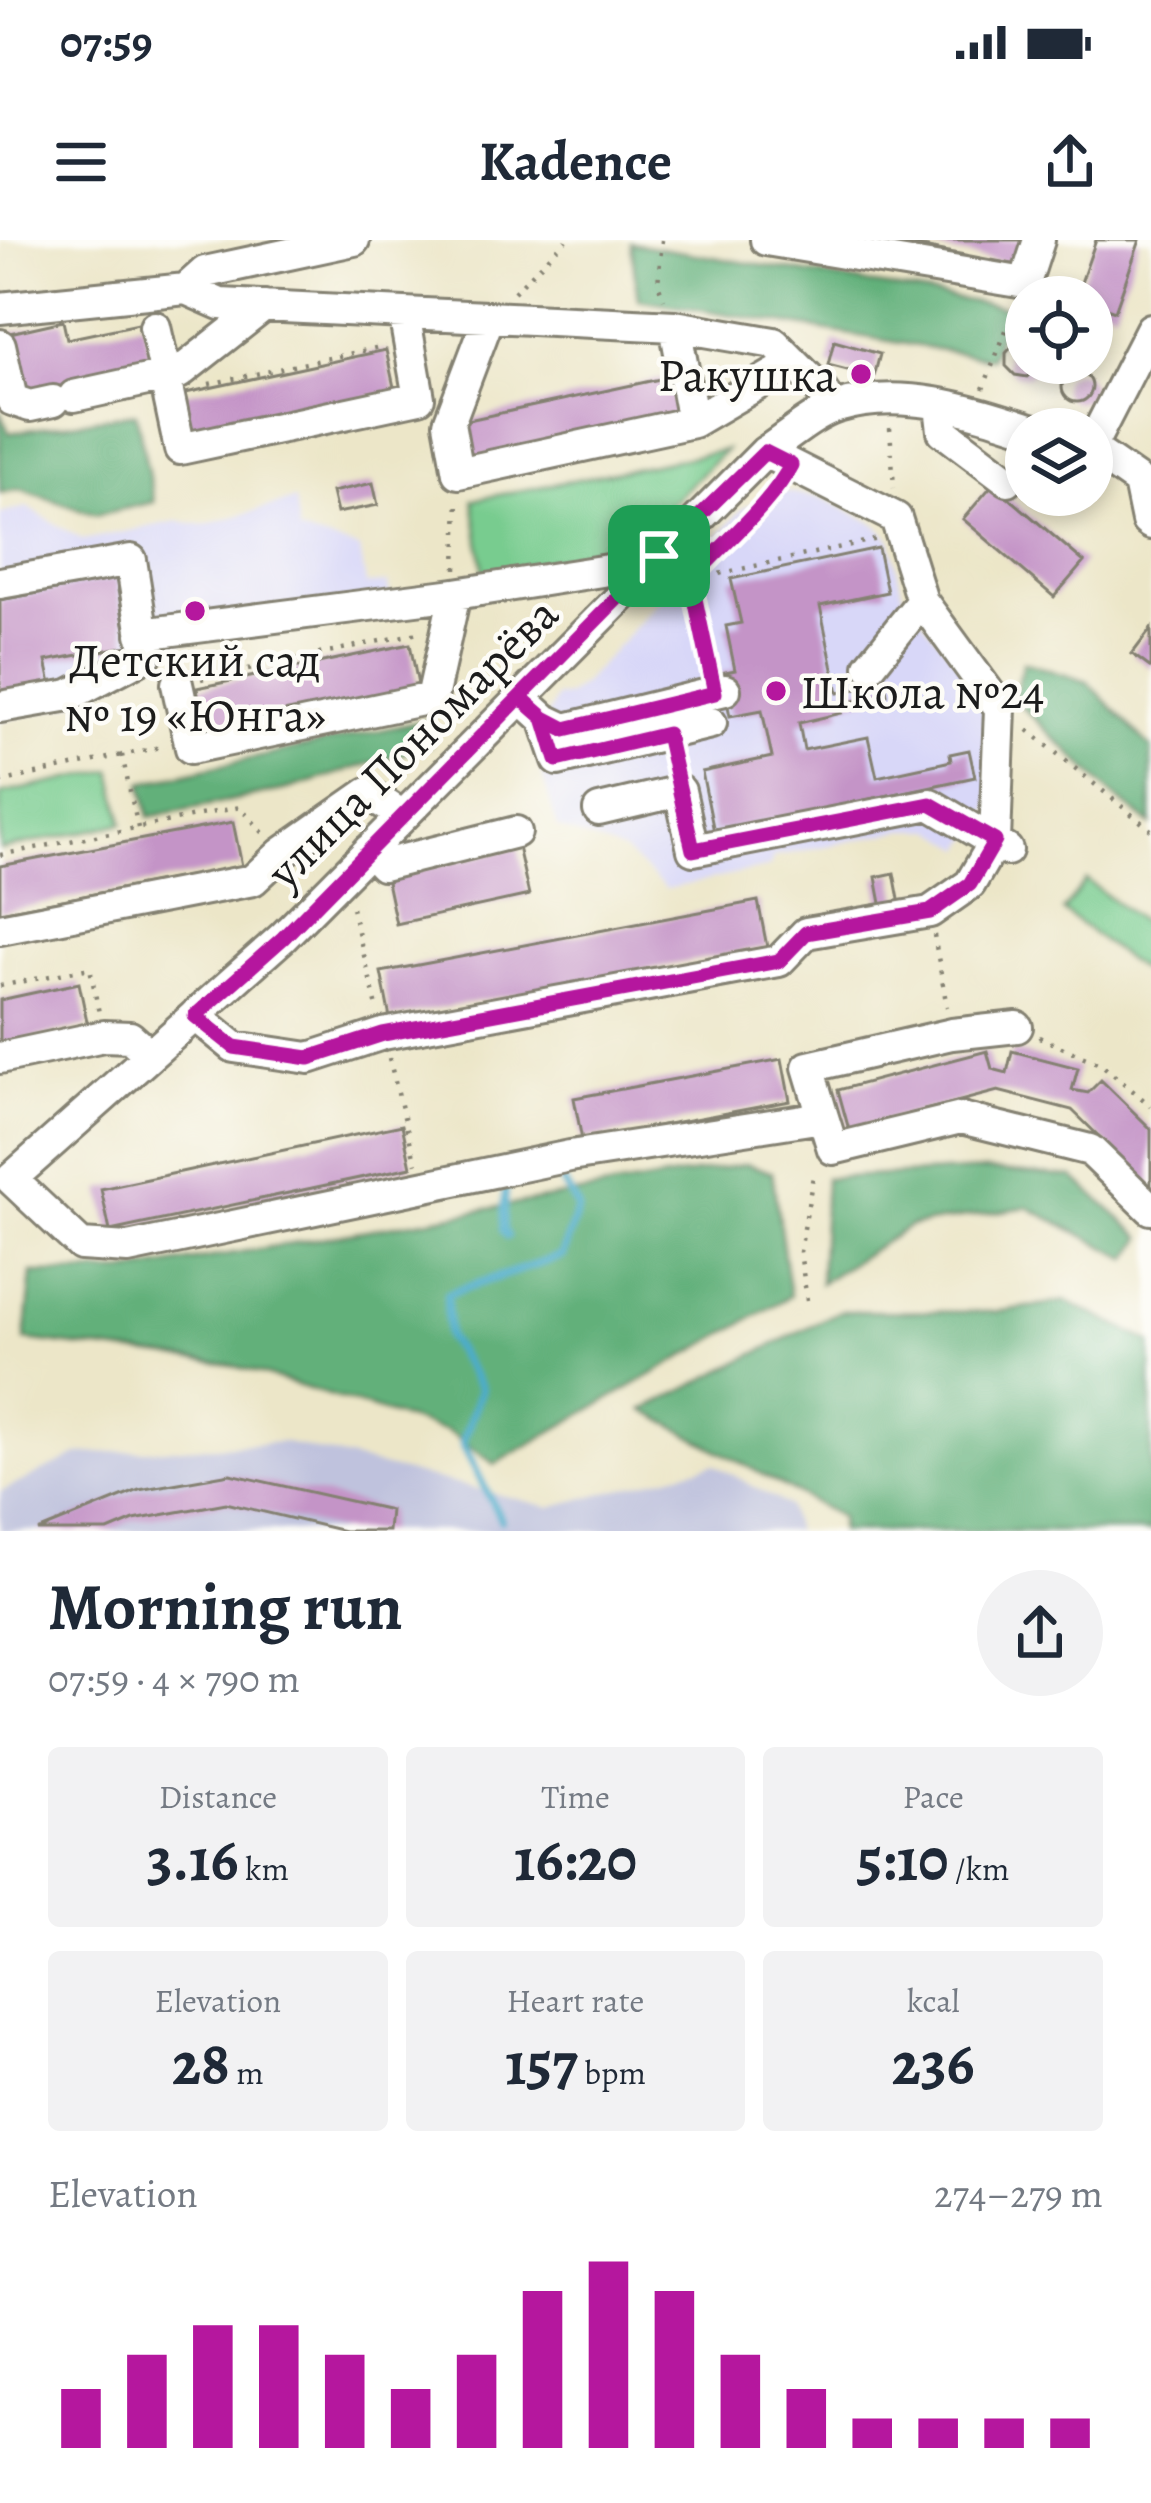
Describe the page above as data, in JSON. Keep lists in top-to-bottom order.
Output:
{
  "streets": {
    "street": ["улица Пономарёва"]
  },
  "places": ["Ракушка", "Детский сад № 19 «Юнга»", "Школа №24"],
  "page": {
    "status": "07:59",
    "header": "Kadence",
    "heading": ["Morning run", "07:59 · 4 × 790 m"],
    "stats": [
      ["Distance", "3.16 km"],
      ["Time", "16:20"],
      ["Pace", "5:10 /km"],
      ["Elevation", "28 m"],
      ["Heart rate", "157 bpm"],
      ["kcal", "236"]
    ],
    "chart": ["Elevation", "274–279 m"]
  }
}
